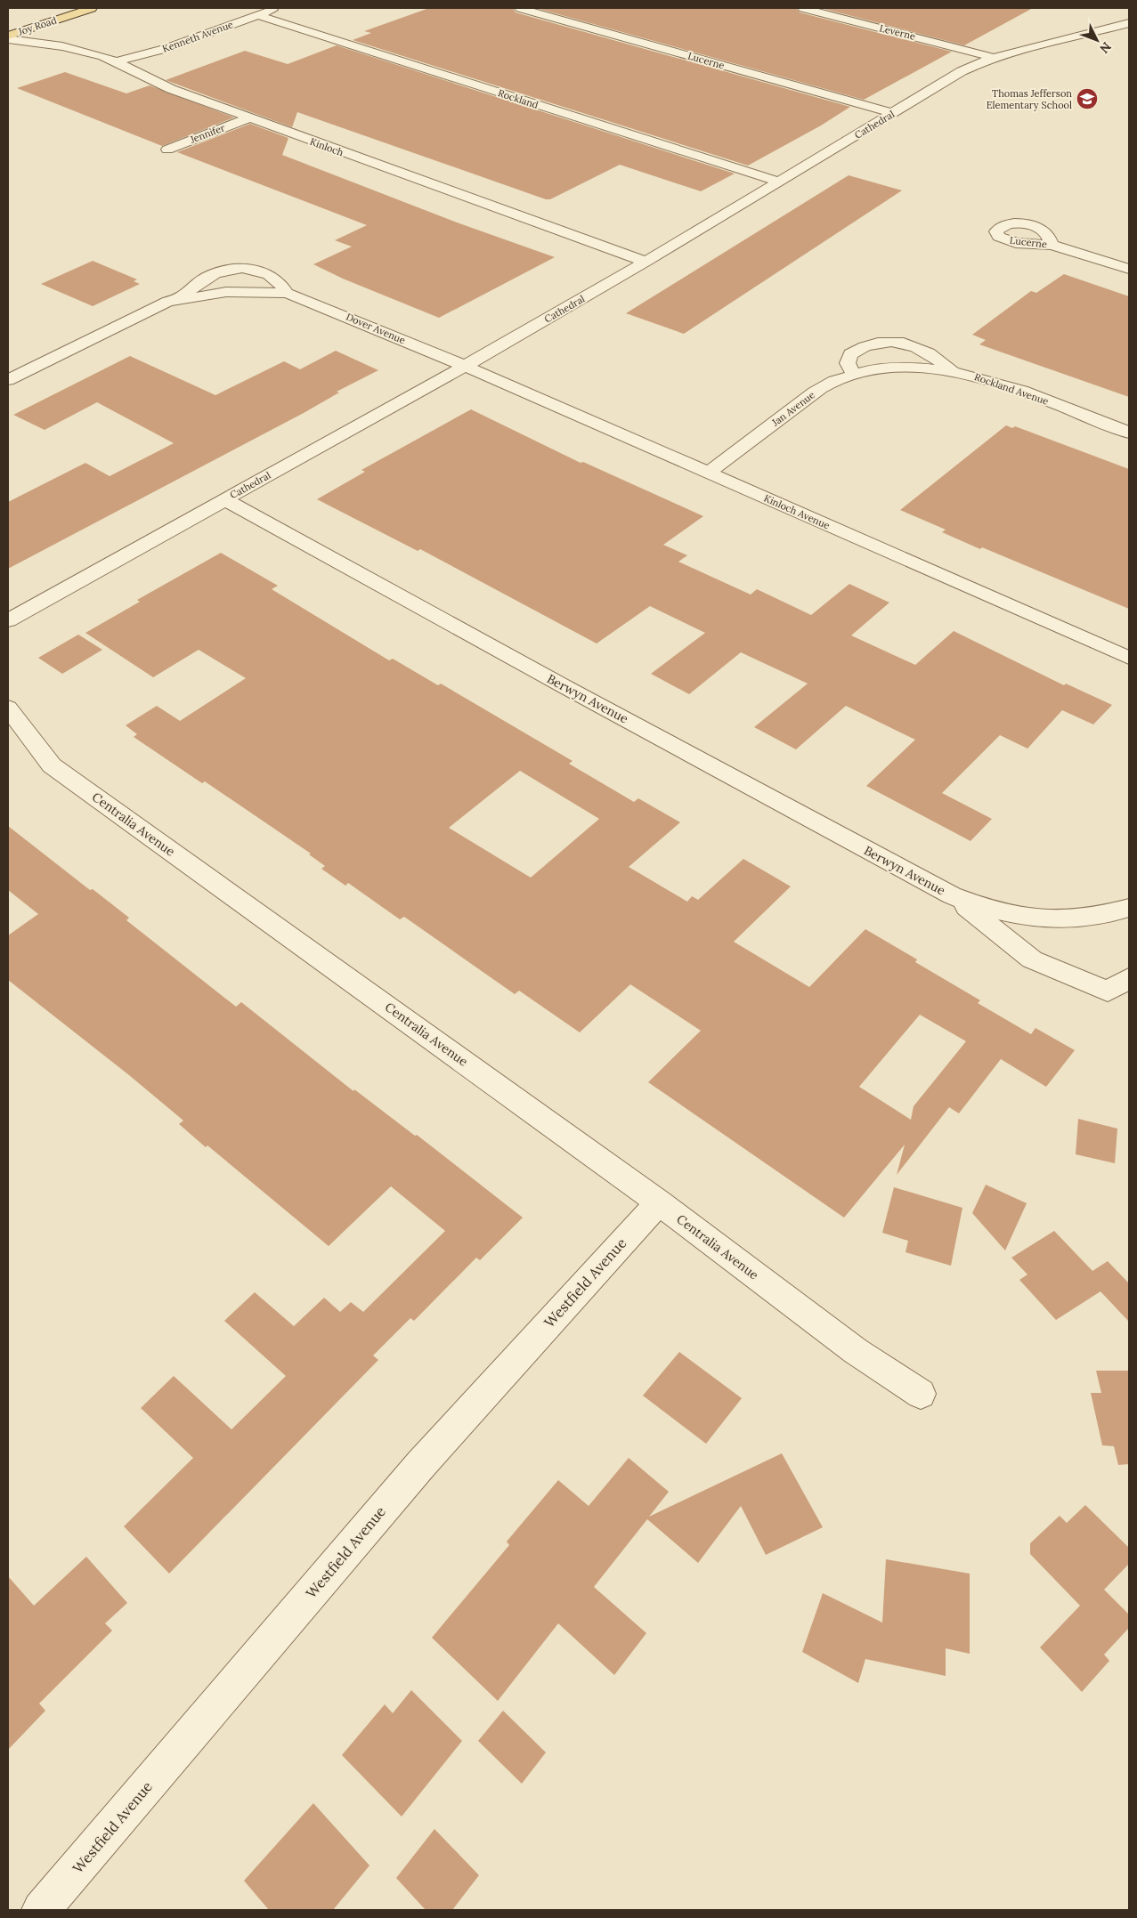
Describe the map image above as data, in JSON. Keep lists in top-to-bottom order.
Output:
{
  "streets": {
    "main road": ["Joy Road"],
    "street": [
      "Leverne",
      "Kenneth Avenue",
      "Lucerne",
      "Rockland",
      "Cathedral",
      "Jennifer",
      "Kinloch",
      "Dover Avenue",
      "Rockland Avenue",
      "Jan Avenue",
      "Kinloch Avenue",
      "Berwyn Avenue",
      "Centralia Avenue",
      "Westfield Avenue"
    ]
  },
  "crossings": [
    ["Joy Road", "Kinloch"],
    ["Leverne", "Cathedral"],
    ["Kenneth Avenue", "Rockland"],
    ["Kenneth Avenue", "Kinloch"],
    ["Lucerne", "Cathedral"],
    ["Rockland", "Cathedral"],
    ["Cathedral", "Kinloch"],
    ["Cathedral", "Dover Avenue"],
    ["Cathedral", "Kinloch Avenue"],
    ["Cathedral", "Berwyn Avenue"],
    ["Jennifer", "Kinloch"],
    ["Dover Avenue", "Kinloch Avenue"],
    ["Rockland Avenue", "Jan Avenue"],
    ["Jan Avenue", "Kinloch Avenue"],
    ["Centralia Avenue", "Westfield Avenue"]
  ],
  "places": {
    "school or university": ["Thomas Jefferson Elementary School"]
  },
  "north": "bottom right"
}
